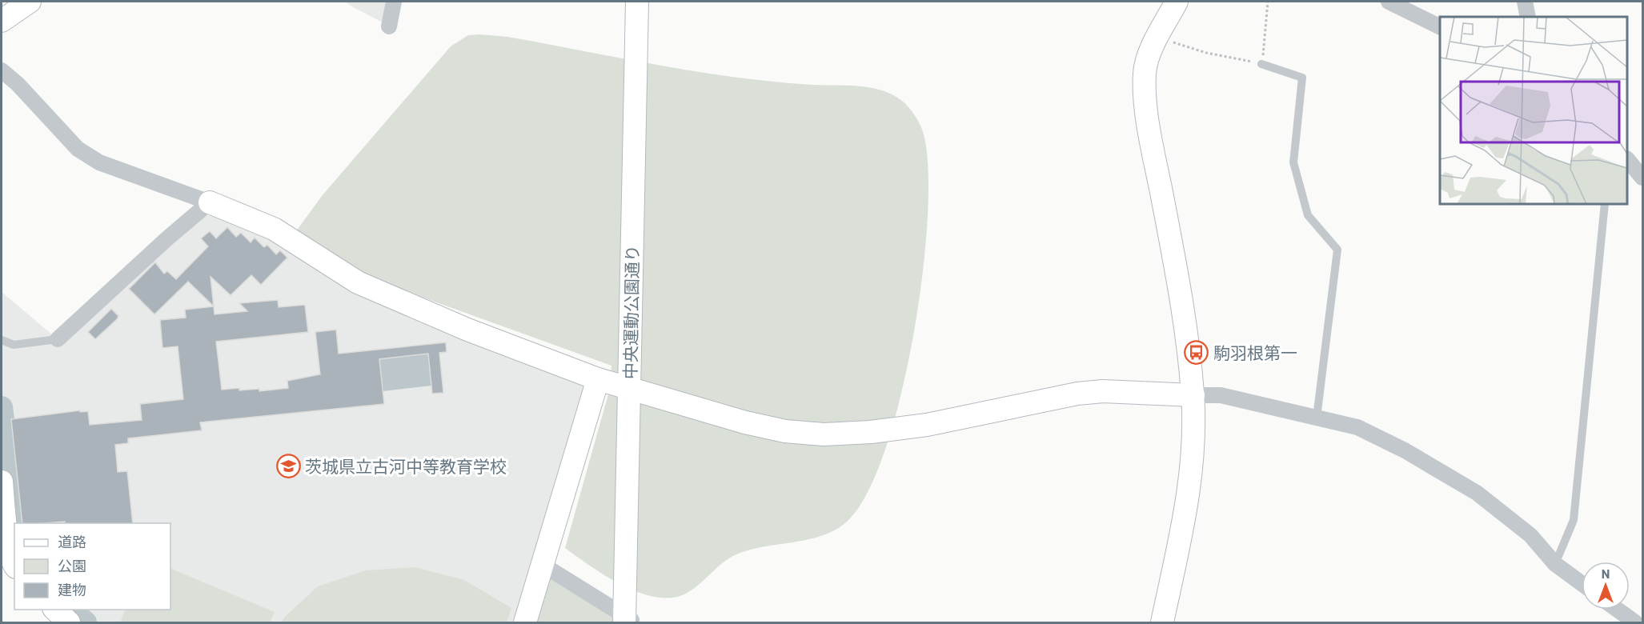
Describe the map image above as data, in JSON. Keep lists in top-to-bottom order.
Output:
{
  "streets": {
    "street": ["中央運動公園通り"]
  },
  "places": {
    "bus stop": ["駒羽根第一"],
    "school or university": ["茨城県立古河中等教育学校"]
  },
  "legend": ["道路", "公園", "建物"],
  "north": "top"
}
